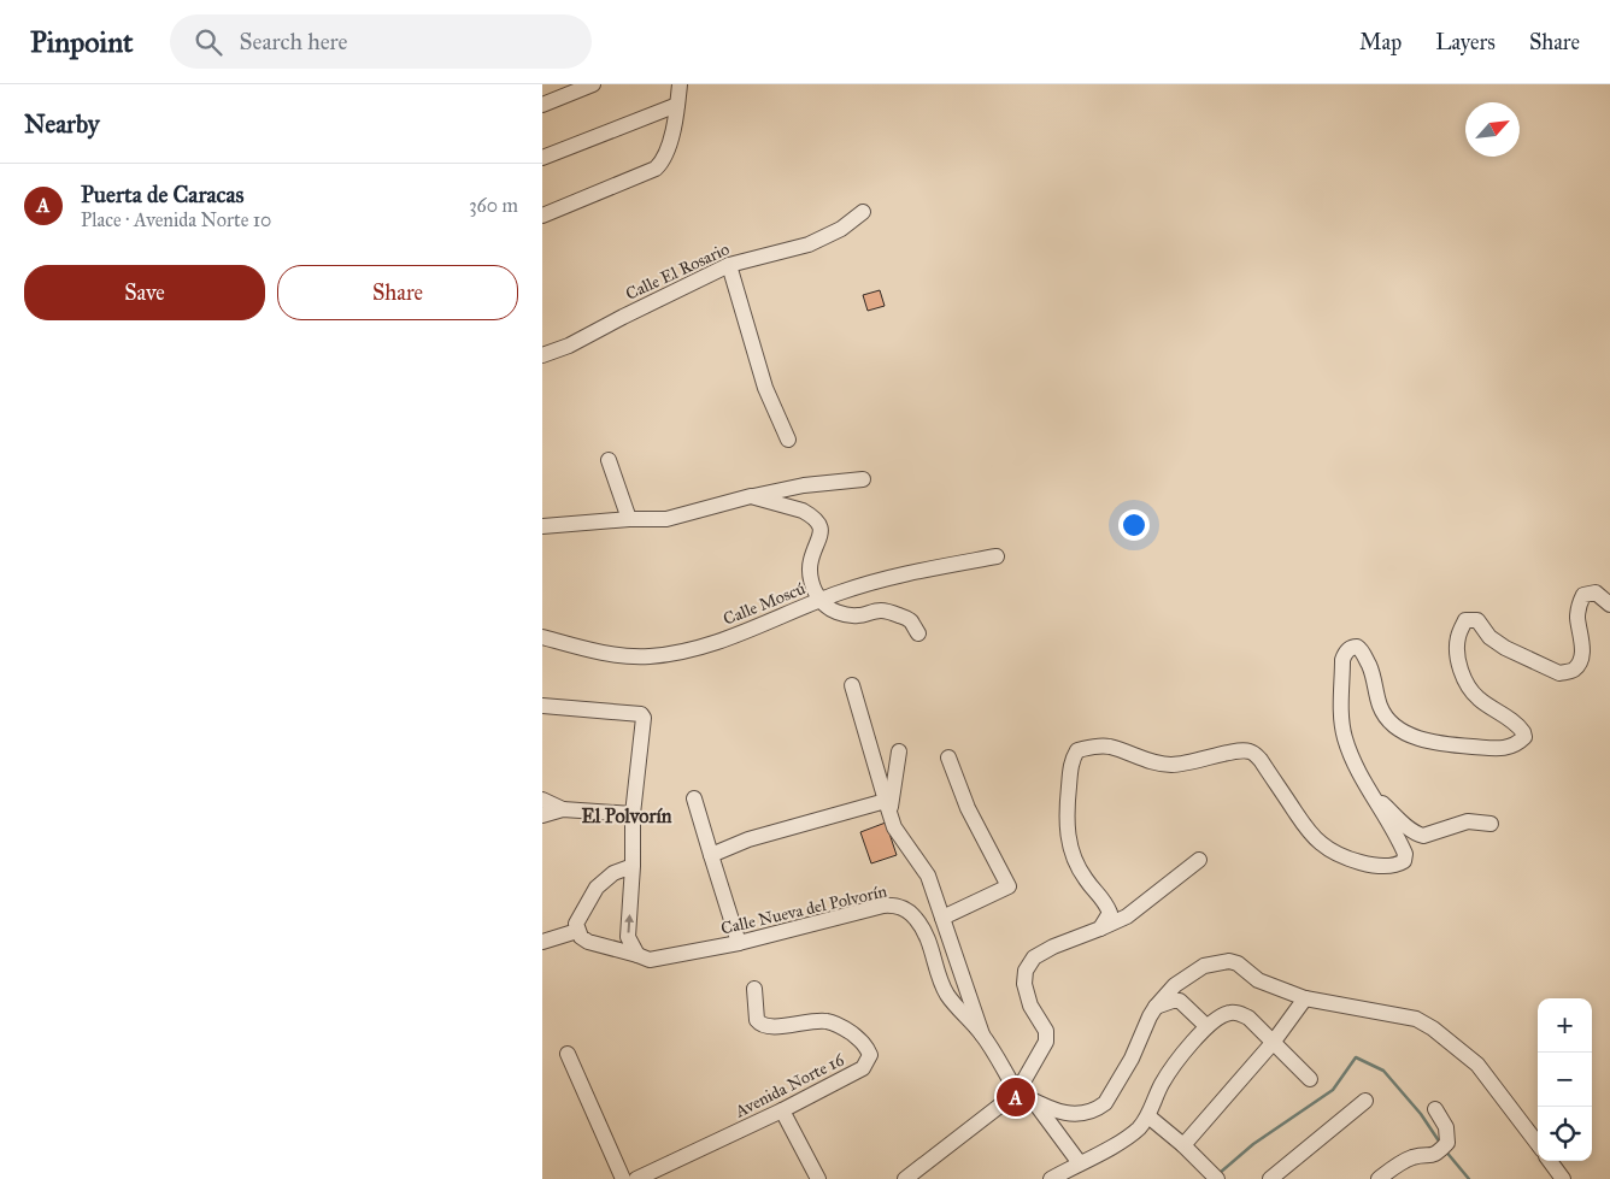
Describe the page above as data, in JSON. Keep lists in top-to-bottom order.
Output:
{
  "streets": {
    "street": [
      "Calle El Rosario",
      "Calle Moscú",
      "Calle Nueva del Polvorín",
      "Avenida Norte 16"
    ]
  },
  "districts": ["El Polvorín"],
  "north": "top right",
  "page": {
    "header": "Pinpoint",
    "search": "Search here",
    "nav": ["Map", "Layers", "Share"],
    "heading": "Nearby",
    "list": [
      {
        "mark": "A",
        "name": "Puerta de Caracas",
        "note": "Place · Avenida Norte 10",
        "value": "360 m"
      }
    ],
    "buttons": ["Save", "Share"],
    "map_buttons": ["+", "−"],
    "pins": "A"
  }
}
